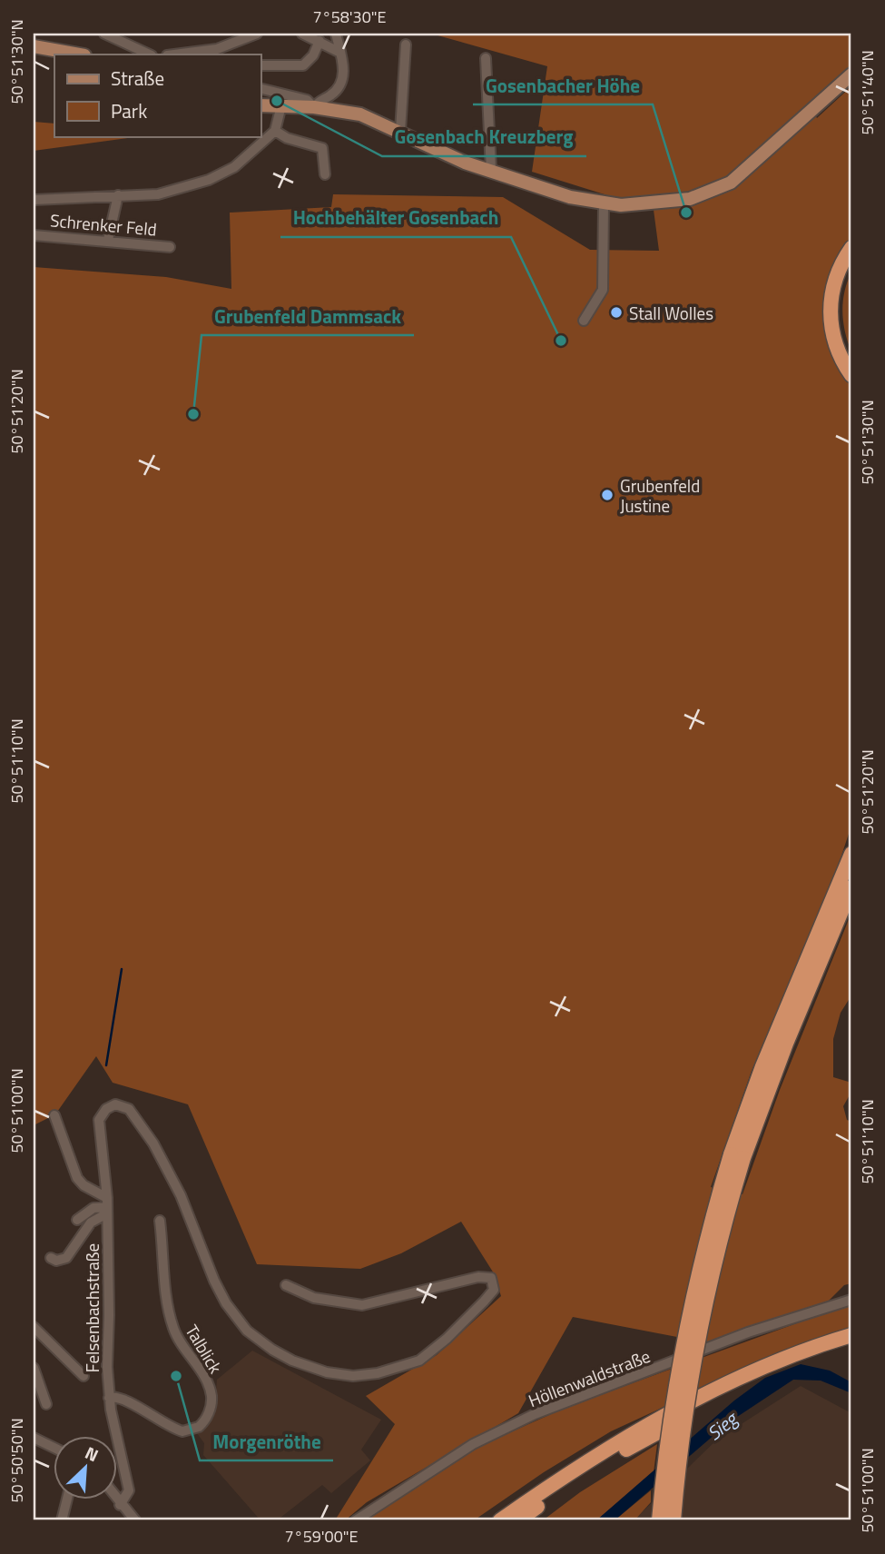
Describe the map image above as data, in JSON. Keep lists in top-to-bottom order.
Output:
{
  "streets": {
    "street": [
      "Schrenker Feld",
      "Felsenbachstraße",
      "Talblick",
      "Höllenwaldstraße"
    ]
  },
  "crossings": [
    ["Felsenbachstraße", "Talblick"]
  ],
  "water": ["Sieg"],
  "places": [
    "Gosenbach Kreuzberg",
    "Gosenbacher Höhe",
    "Stall Wolles",
    "Hochbehälter Gosenbach",
    "Grubenfeld Dammsack",
    "Grubenfeld Justine",
    "Morgenröthe"
  ],
  "legend": ["Straße", "Park"],
  "north": "top right",
  "coordinates": [
    "7°58'30\"E",
    "50°51'30\"N",
    "50°51'40\"N",
    "50°51'20\"N",
    "50°51'10\"N",
    "50°51'00\"N",
    "50°50'50\"N",
    "7°59'00\"E"
  ]
}
